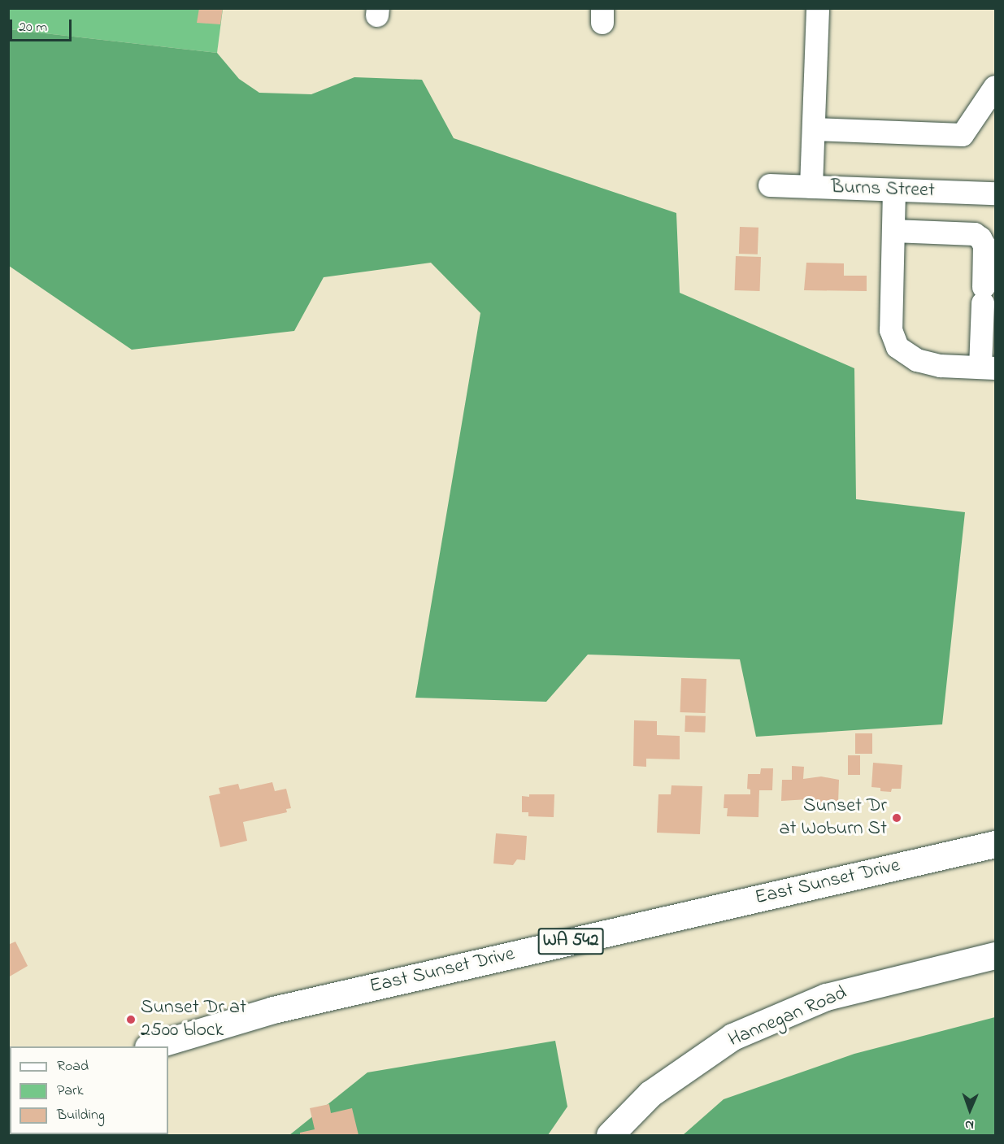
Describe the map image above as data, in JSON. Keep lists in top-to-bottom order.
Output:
{
  "streets": {
    "main road": ["East Sunset Drive", "WA 542", "Hannegan Road"],
    "street": ["Burns Street"]
  },
  "places": ["Sunset Dr at Woburn St", "Sunset Dr at 2500 block"],
  "legend": ["Road", "Park", "Building"],
  "scale_bar": "20 m",
  "north": "bottom"
}
